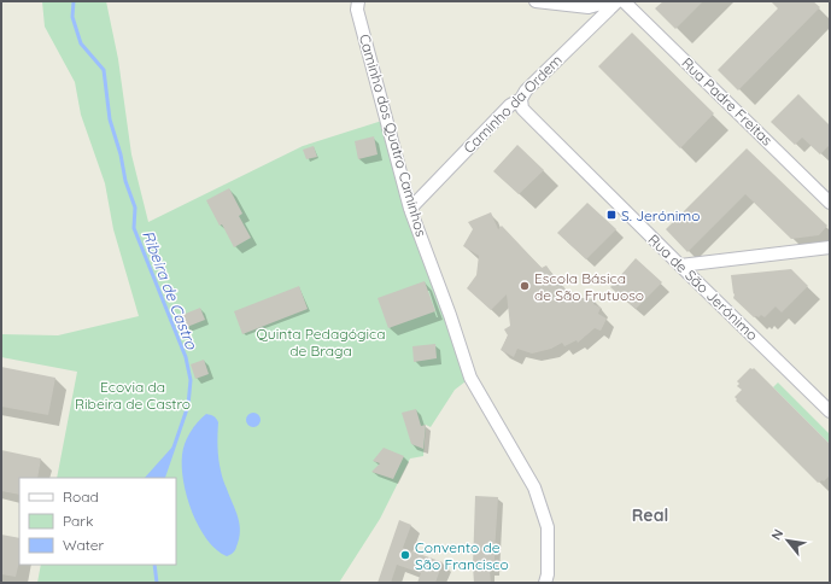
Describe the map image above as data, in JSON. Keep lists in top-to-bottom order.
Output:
{
  "streets": {
    "street": [
      "Rua Padre Freitas",
      "Caminho da Ordem",
      "Caminho dos Quatro Caminhos",
      "Rua de São Jerónimo"
    ]
  },
  "crossings": [
    ["Caminho da Ordem", "Caminho dos Quatro Caminhos"],
    ["Caminho da Ordem", "Rua de São Jerónimo"]
  ],
  "districts": ["Real"],
  "water": ["Ribeira de Castro"],
  "parks": ["Quinta Pedagógica de Braga", "Ecovia da Ribeira de Castro"],
  "places": {
    "transit": ["S. Jerónimo"],
    "other": ["Escola Básica de São Frutuoso", "Convento de São Francisco"]
  },
  "legend": ["Road", "Park", "Water"],
  "north": "top left"
}
